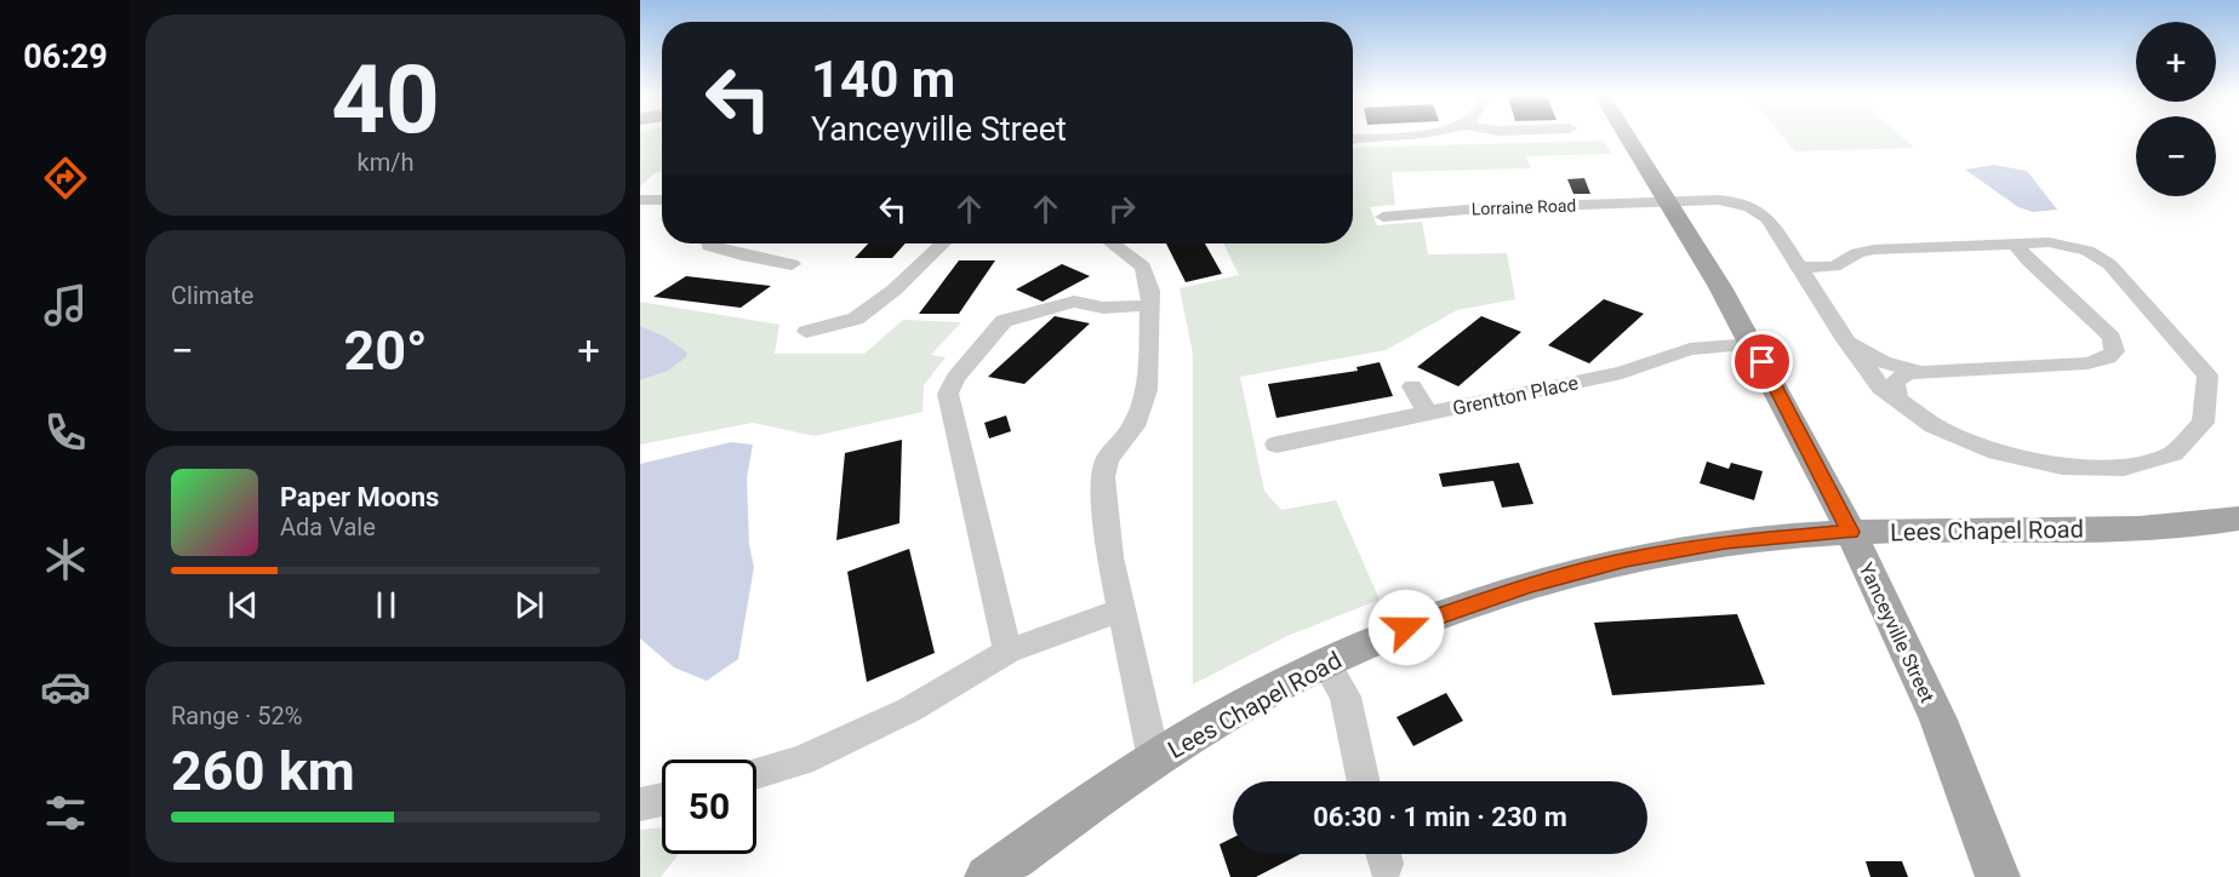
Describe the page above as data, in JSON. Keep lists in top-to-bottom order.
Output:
{
  "streets": {
    "main road": ["Lees Chapel Road", "Yanceyville Street"],
    "street": ["Lorraine Road", "Grentton Place"]
  },
  "crossings": [
    ["Lorraine Road", "Yanceyville Street"],
    ["Grentton Place", "Yanceyville Street"],
    ["Lees Chapel Road", "Yanceyville Street"]
  ],
  "page": {
    "tabs": "06:29",
    "tile": [
      ["40", "km/h"],
      "Climate",
      ["Range · 52%", "260 km"]
    ],
    "map_buttons": ["+", "−"],
    "turn": ["140 m", "Yanceyville Street"],
    "heat": ["−", "20°", "+"],
    "song": ["Paper Moons", "Ada Vale"],
    "limit": "50",
    "trip": "06:30 · 1 min · 230 m"
  }
}
